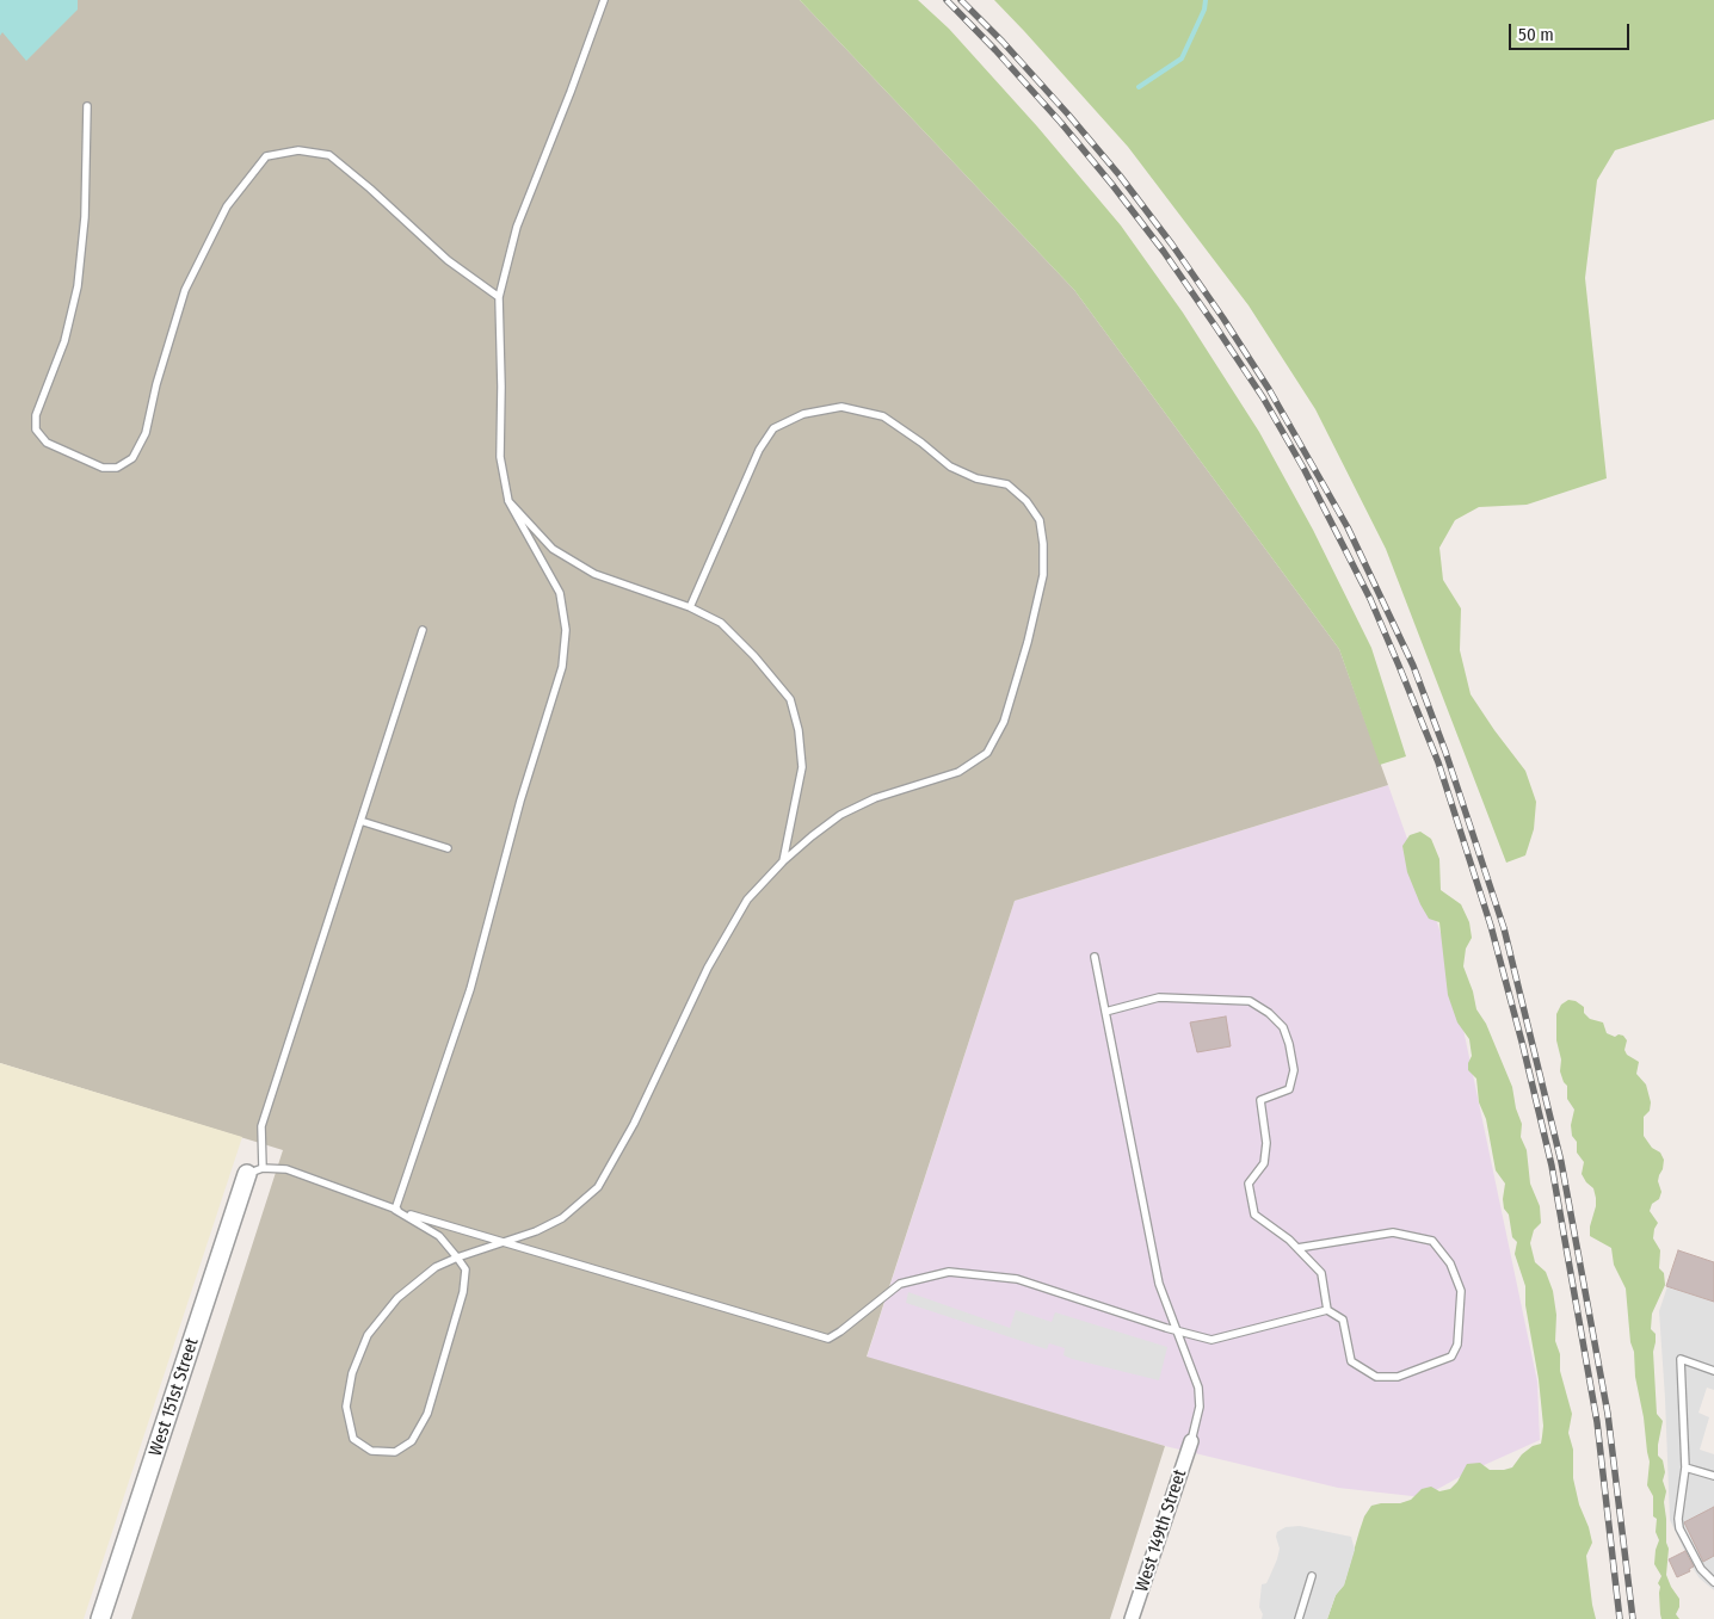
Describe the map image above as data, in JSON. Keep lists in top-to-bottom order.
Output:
{
  "streets": {
    "street": ["West 151st Street", "West 149th Street"]
  },
  "scale_bar": "50 m"
}
